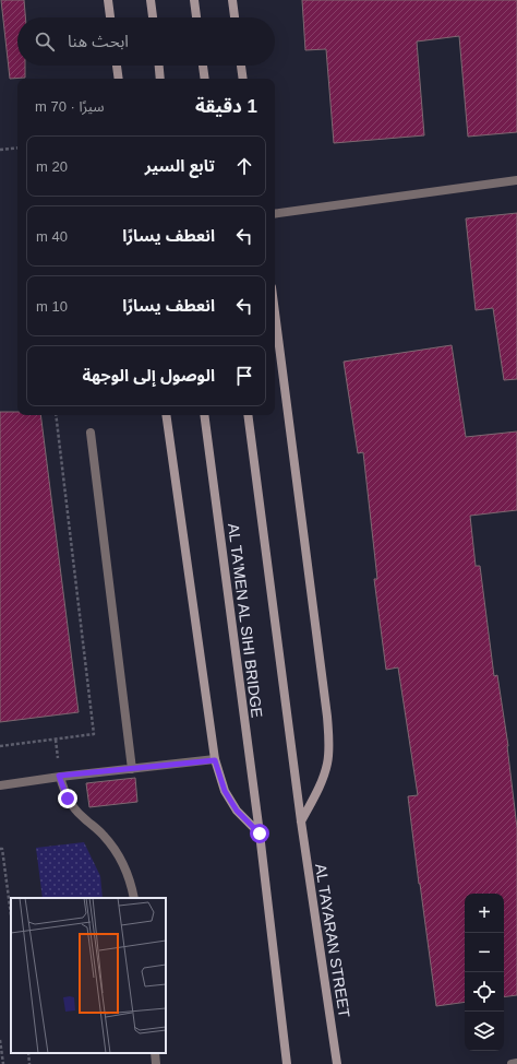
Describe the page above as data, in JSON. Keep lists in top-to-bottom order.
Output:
{
  "streets": {
    "main road": ["AL TA'MEN AL SIHI BRIDGE", "AL TAYARAN STREET"]
  },
  "crossings": [
    ["AL TA'MEN AL SIHI BRIDGE", "AL TAYARAN STREET"]
  ],
  "page": {
    "search": "ابحث هنا",
    "heading": ["1 دقيقة", "سيرًا · 70 m"],
    "list": [
      ["تابع السير", "20 m"],
      ["انعطف يسارًا", "40 m"],
      ["انعطف يسارًا", "10 m"],
      "الوصول إلى الوجهة"
    ],
    "map_buttons": ["+", "−"]
  }
}
